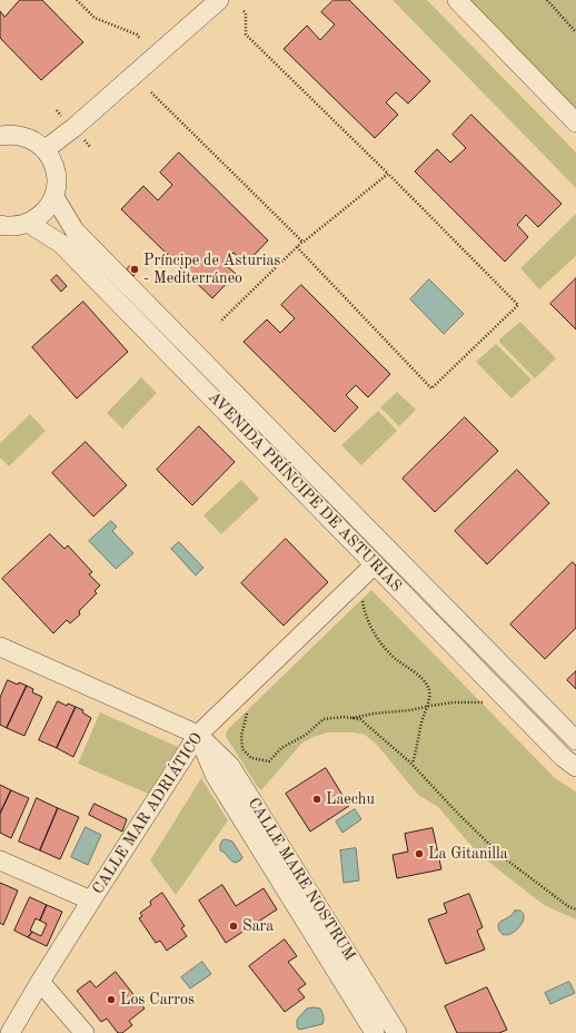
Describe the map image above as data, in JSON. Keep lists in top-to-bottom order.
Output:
{
  "streets": {
    "street": ["AVENIDA PRÍNCIPE DE ASTURIAS", "CALLE MAR ADRIÁTICO", "CALLE MARE NOSTRUM"]
  },
  "crossings": [
    ["AVENIDA PRÍNCIPE DE ASTURIAS", "CALLE MAR ADRIÁTICO"],
    ["CALLE MAR ADRIÁTICO", "CALLE MARE NOSTRUM"]
  ],
  "places": [
    "Príncipe de Asturias - Mediterráneo",
    "Laechu",
    "La Gitanilla",
    "Sara",
    "Los Carros"
  ]
}
